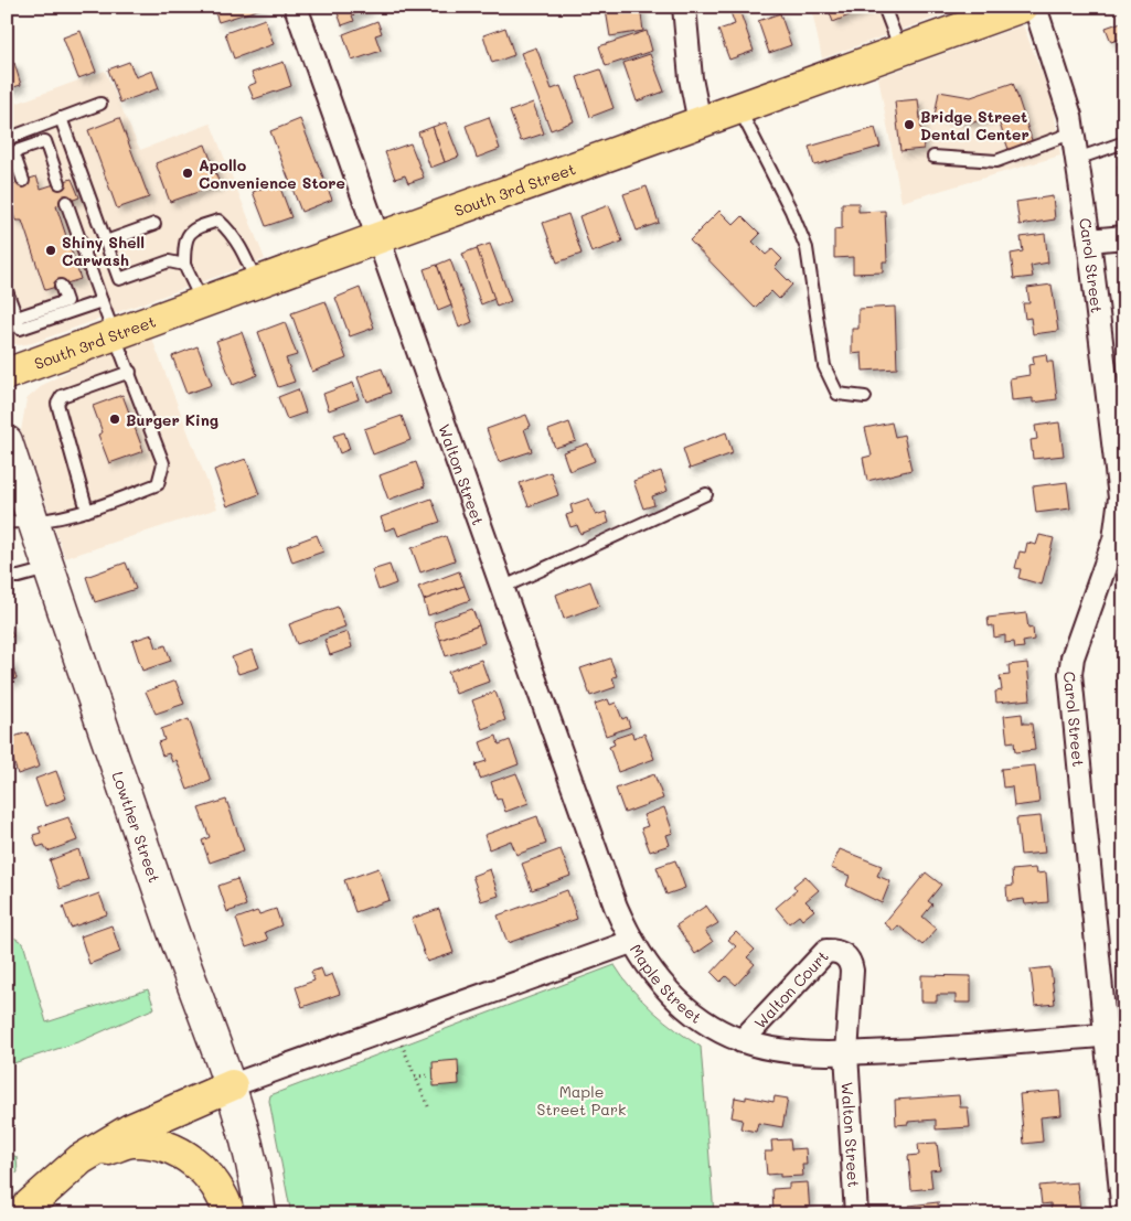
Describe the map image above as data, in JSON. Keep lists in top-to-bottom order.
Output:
{
  "streets": {
    "main road": ["South 3rd Street", "Lowther Street"],
    "street": [
      "Carol Street",
      "Walton Street",
      "Maple Street",
      "Walton Court"
    ]
  },
  "crossings": [
    ["South 3rd Street", "Walton Street"],
    ["Carol Street", "Maple Street"],
    ["Walton Street", "Maple Street"],
    ["Walton Street", "Walton Court"],
    ["Lowther Street", "Maple Street"],
    ["Maple Street", "Walton Court"]
  ],
  "parks": ["Maple Street Park"],
  "places": [
    "Bridge Street Dental Center",
    "Apollo Convenience Store",
    "Shiny Shell Carwash",
    "Burger King"
  ]
}
